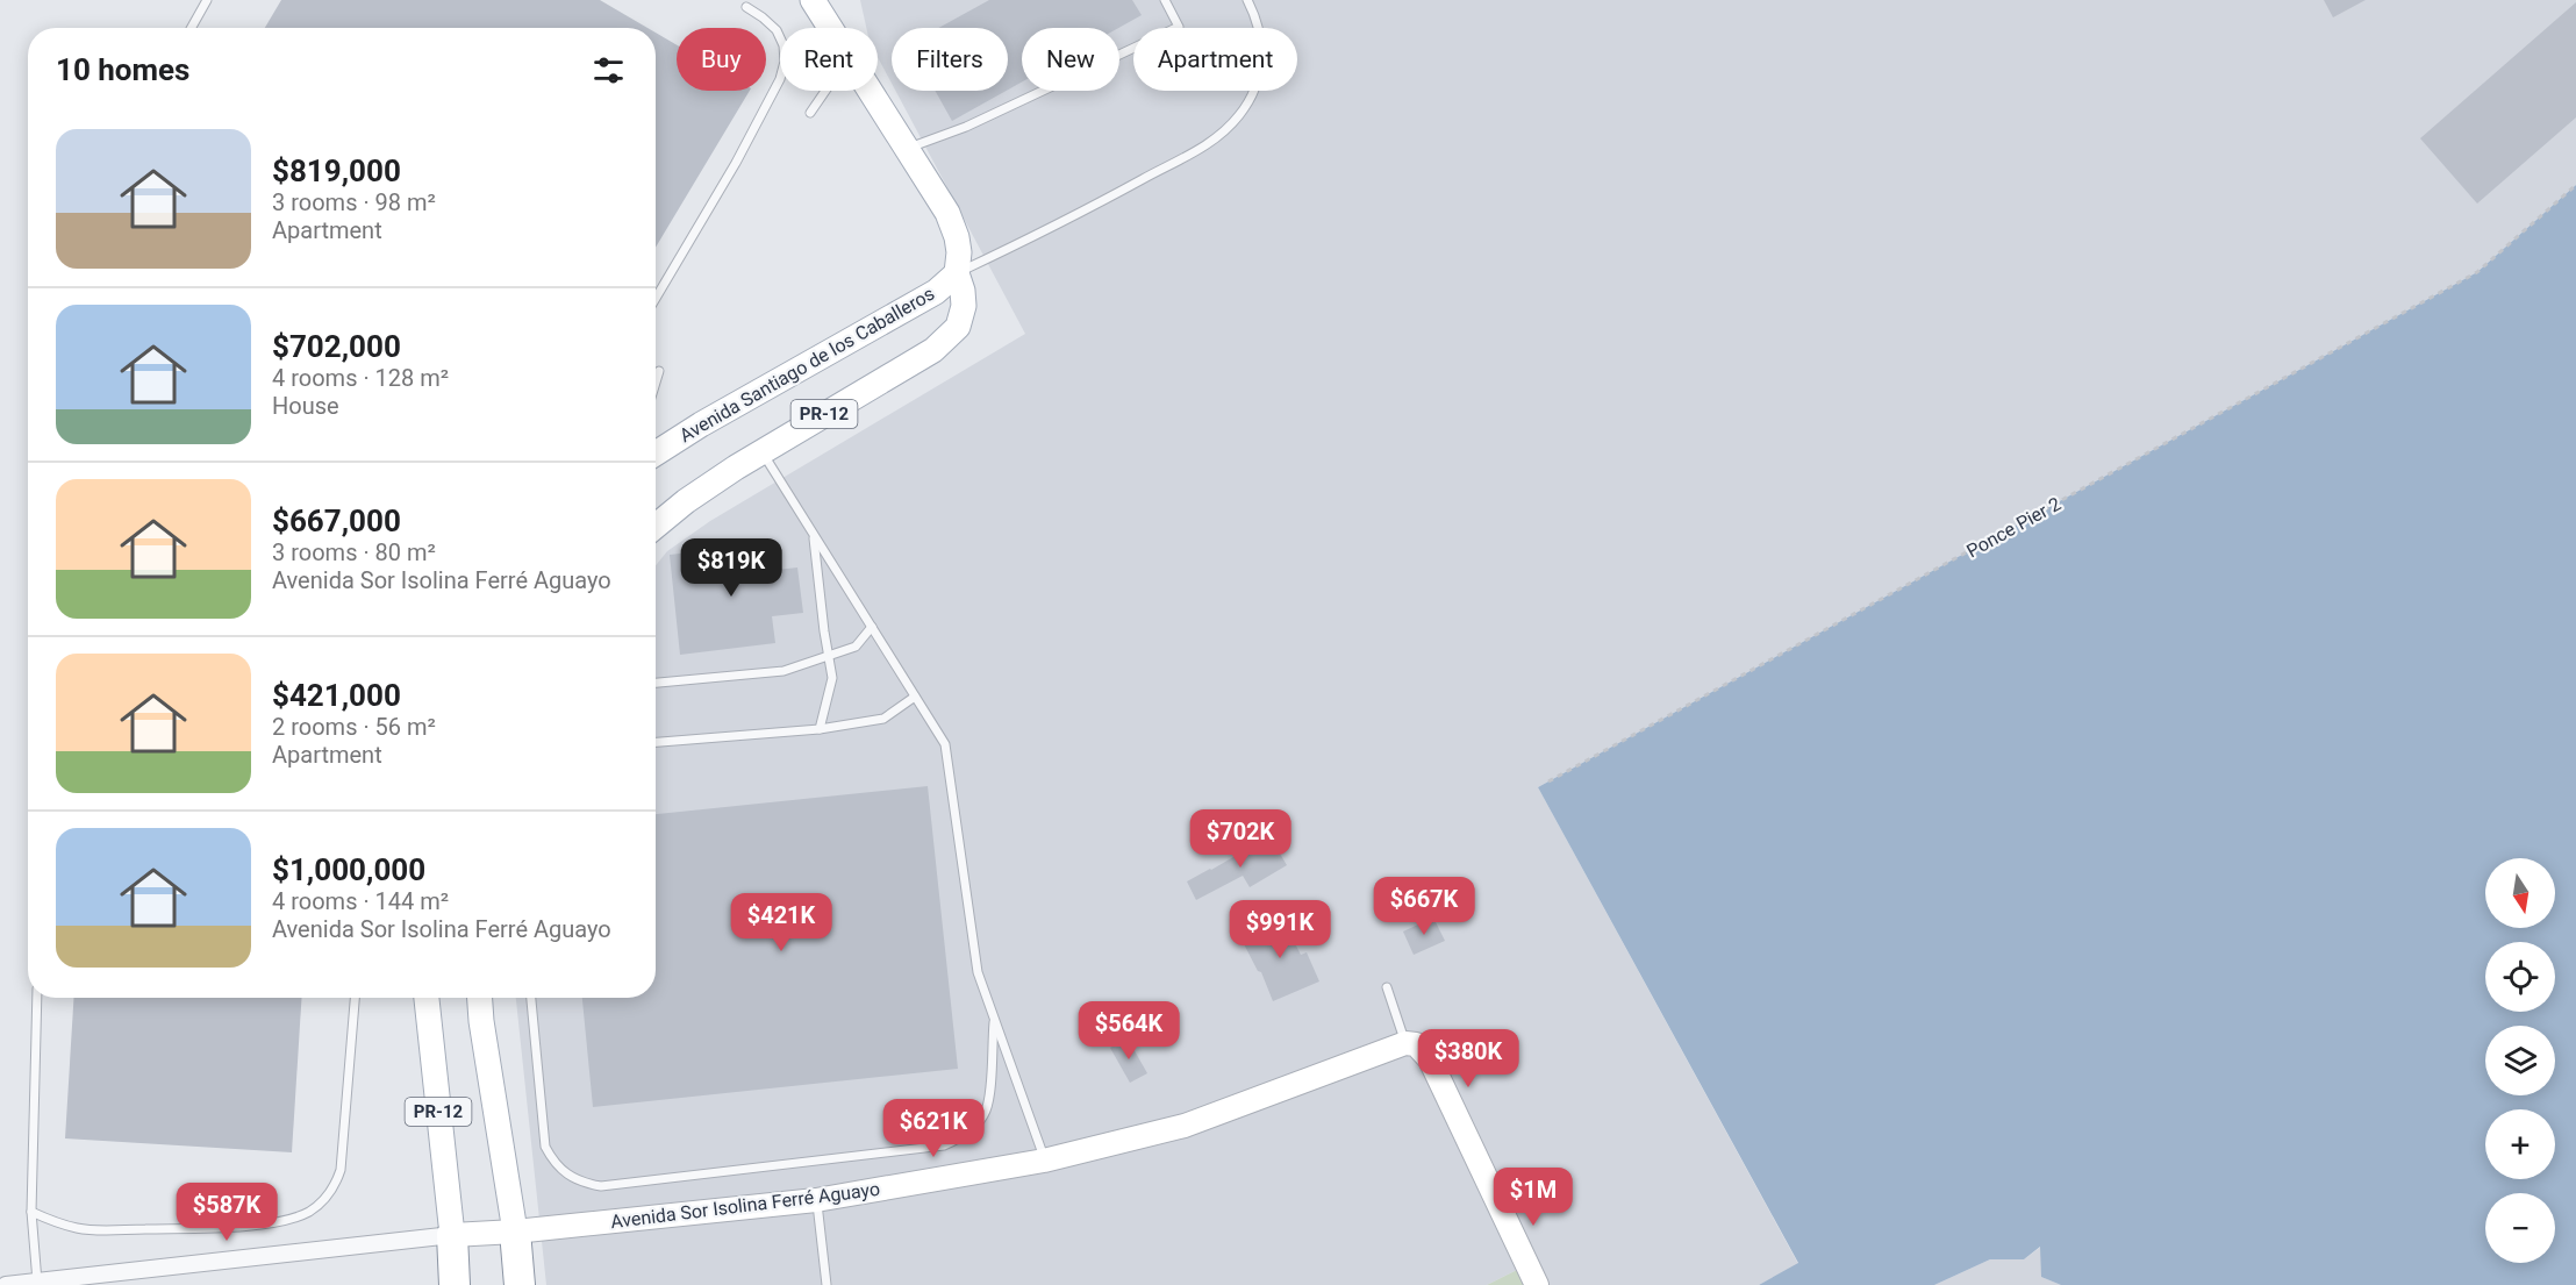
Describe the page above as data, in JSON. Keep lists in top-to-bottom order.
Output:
{
  "streets": {
    "highway": ["PR-12"],
    "main road": ["Avenida Santiago de los Caballeros"],
    "street": ["Avenida Sor Isolina Ferré Aguayo"],
    "path": ["Ponce Pier 2"]
  },
  "crossings": [
    ["Avenida Santiago de los Caballeros", "PR-12"],
    ["PR-12", "Avenida Sor Isolina Ferré Aguayo"]
  ],
  "north": "bottom",
  "page": {
    "chip": [
      "Buy",
      "Rent",
      "Filters",
      "New",
      "Apartment"
    ],
    "heading": "10 homes",
    "list": [
      {
        "name": "$819,000",
        "note": "3 rooms · 98 m² · Apartment"
      },
      {
        "name": "$702,000",
        "note": "4 rooms · 128 m² · House"
      },
      {
        "name": "$667,000",
        "note": "3 rooms · 80 m² · Avenida Sor Isolina Ferré Aguayo"
      },
      {
        "name": "$421,000",
        "note": "2 rooms · 56 m² · Apartment"
      },
      {
        "name": "$1,000,000",
        "note": "4 rooms · 144 m² · Avenida Sor Isolina Ferré Aguayo"
      }
    ],
    "price": [
      "$819K",
      "$702K",
      "$667K",
      "$421K",
      "$991K",
      "$564K",
      "$380K",
      "$621K",
      "$1M",
      "$587K"
    ],
    "map_buttons": ["+", "−"]
  }
}
